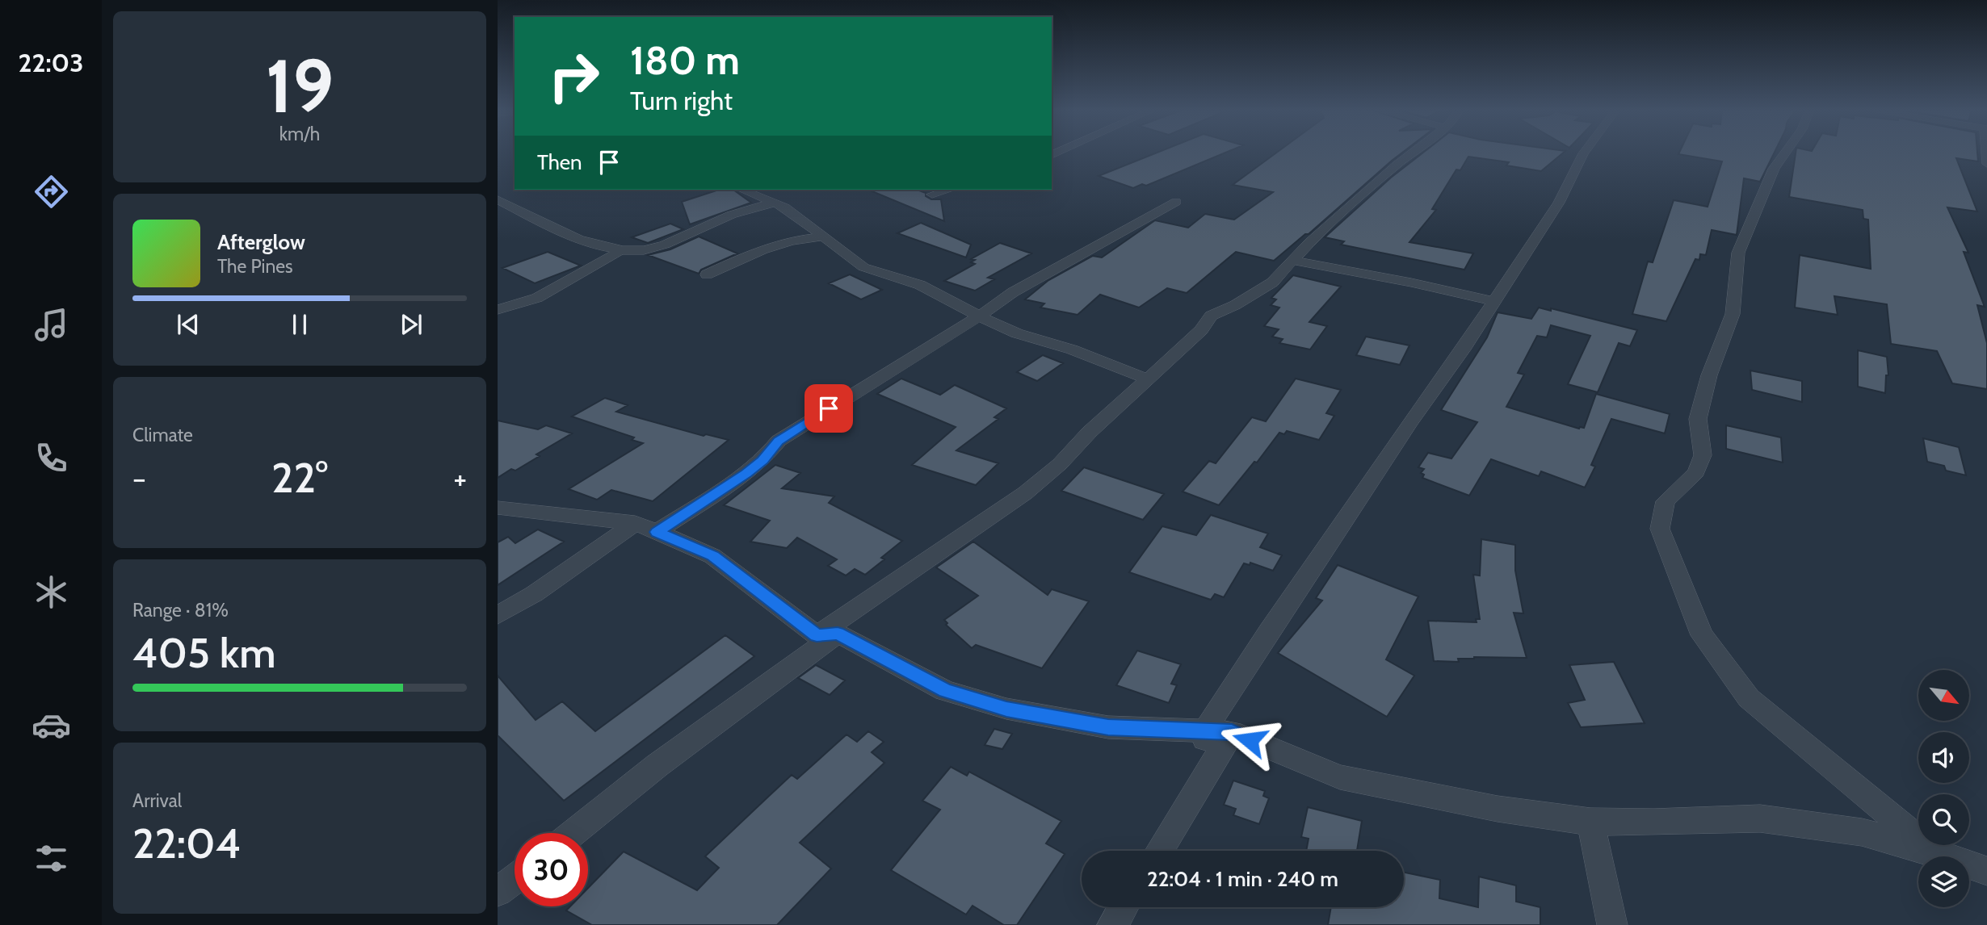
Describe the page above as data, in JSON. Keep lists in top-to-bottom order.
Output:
{
  "north": "bottom right",
  "page": {
    "tabs": "22:03",
    "tile": [
      ["19", "km/h"],
      "Climate",
      ["Range · 81%", "405 km"],
      ["Arrival", "22:04"]
    ],
    "turn": ["180 m", "Turn right"],
    "then": "Then",
    "song": ["Afterglow", "The Pines"],
    "heat": ["−", "22°", "+"],
    "limit": "30",
    "trip": "22:04 · 1 min · 240 m"
  }
}
